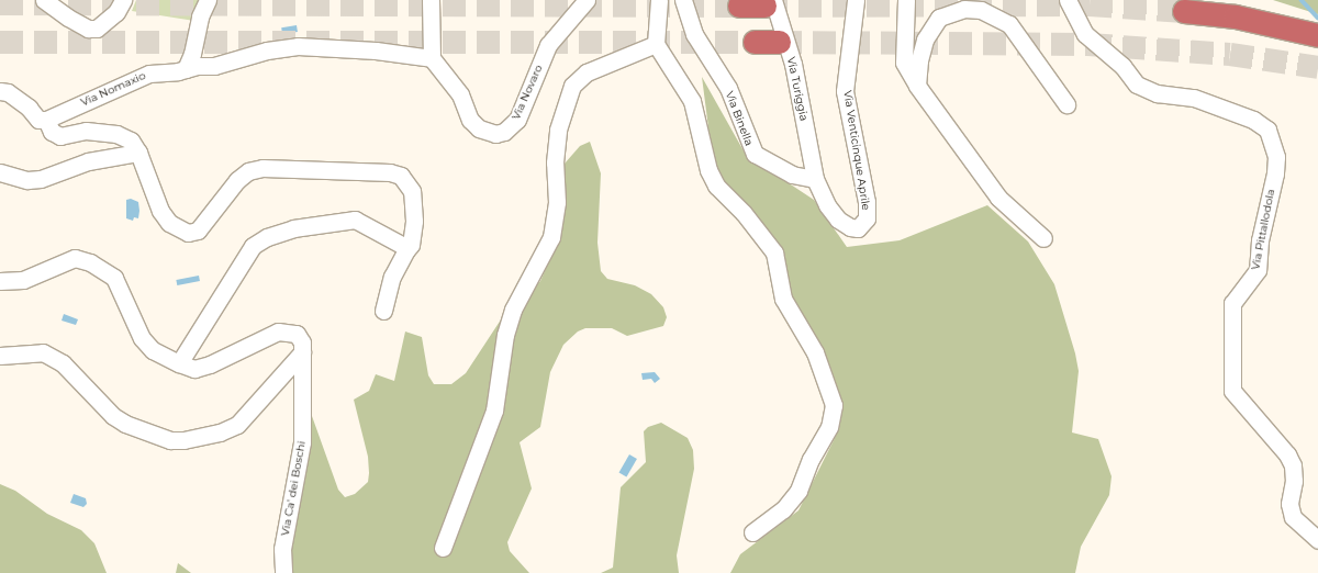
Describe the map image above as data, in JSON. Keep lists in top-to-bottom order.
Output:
{
  "streets": {
    "street": [
      "Via Nomaxio",
      "Via Turiggia",
      "Via Novaro",
      "Via Binella",
      "Via Venticinque Aprile",
      "Via Pittallodola",
      "Via Ca' dei Boschi"
    ]
  },
  "crossings": [
    ["Via Nomaxio", "Via Novaro"],
    ["Via Turiggia", "Via Binella"],
    ["Via Turiggia", "Via Venticinque Aprile"],
    ["Via Binella", "Via Venticinque Aprile"]
  ]
}
